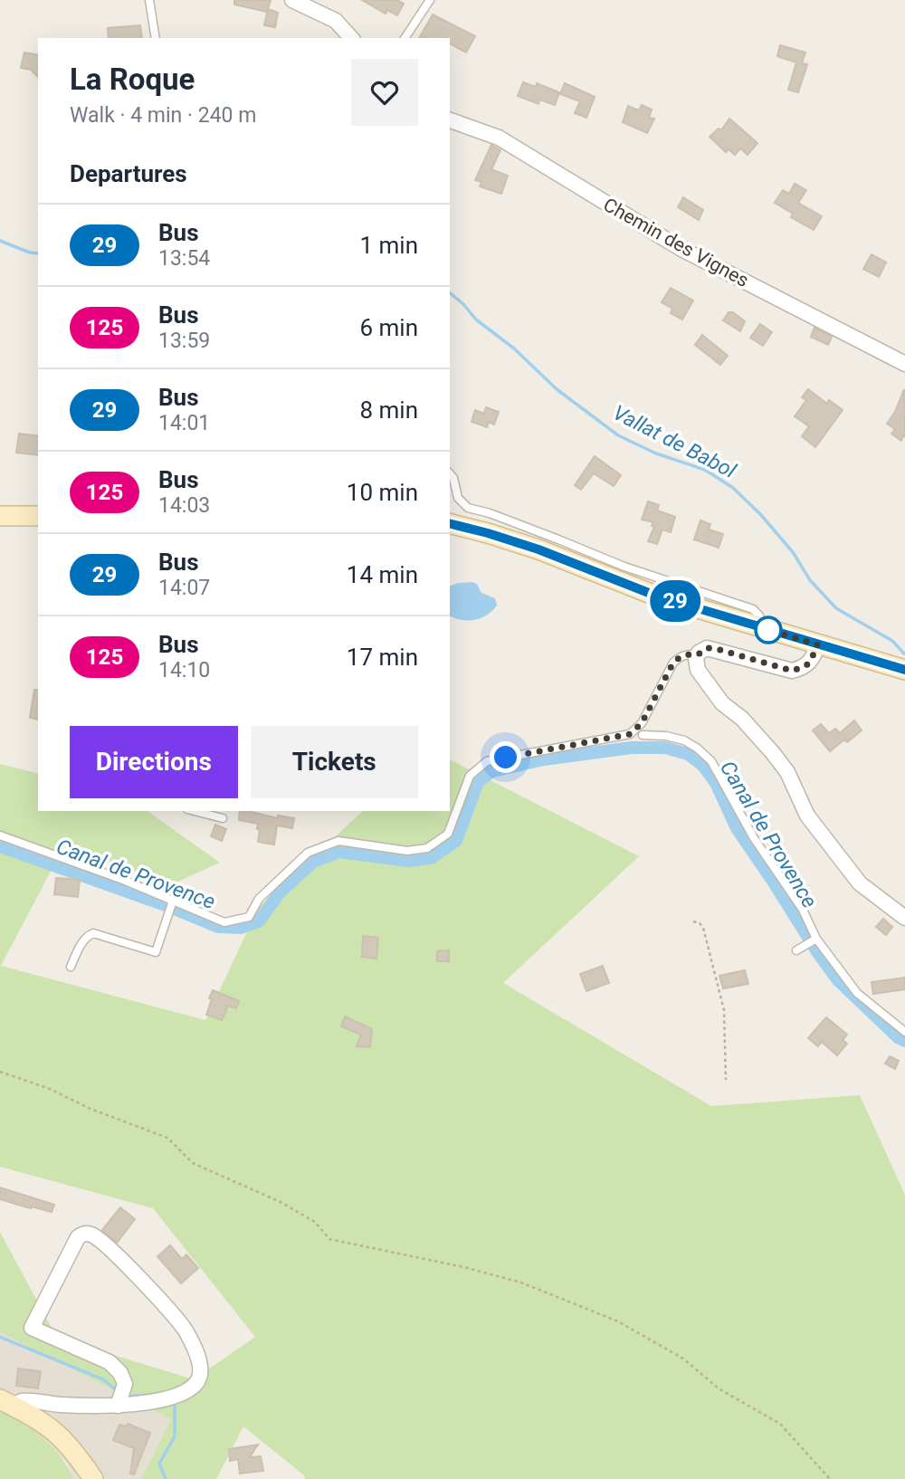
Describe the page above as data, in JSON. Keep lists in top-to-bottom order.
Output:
{
  "streets": {
    "street": ["Chemin des Vignes"]
  },
  "water": ["Vallat de Babol", "Canal de Provence"],
  "lines": ["bus line 29"],
  "page": {
    "on_map": "29",
    "heading": [
      ["La Roque", "Walk · 4 min · 240 m"],
      "Departures"
    ],
    "list": [
      {
        "mark": "29",
        "name": "Bus",
        "note": "13:54",
        "value": "1 min"
      },
      {
        "mark": "125",
        "name": "Bus",
        "note": "13:59",
        "value": "6 min"
      },
      {
        "mark": "29",
        "name": "Bus",
        "note": "14:01",
        "value": "8 min"
      },
      {
        "mark": "125",
        "name": "Bus",
        "note": "14:03",
        "value": "10 min"
      },
      {
        "mark": "29",
        "name": "Bus",
        "note": "14:07",
        "value": "14 min"
      },
      {
        "mark": "125",
        "name": "Bus",
        "note": "14:10",
        "value": "17 min"
      }
    ],
    "buttons": ["Directions", "Tickets"]
  }
}
